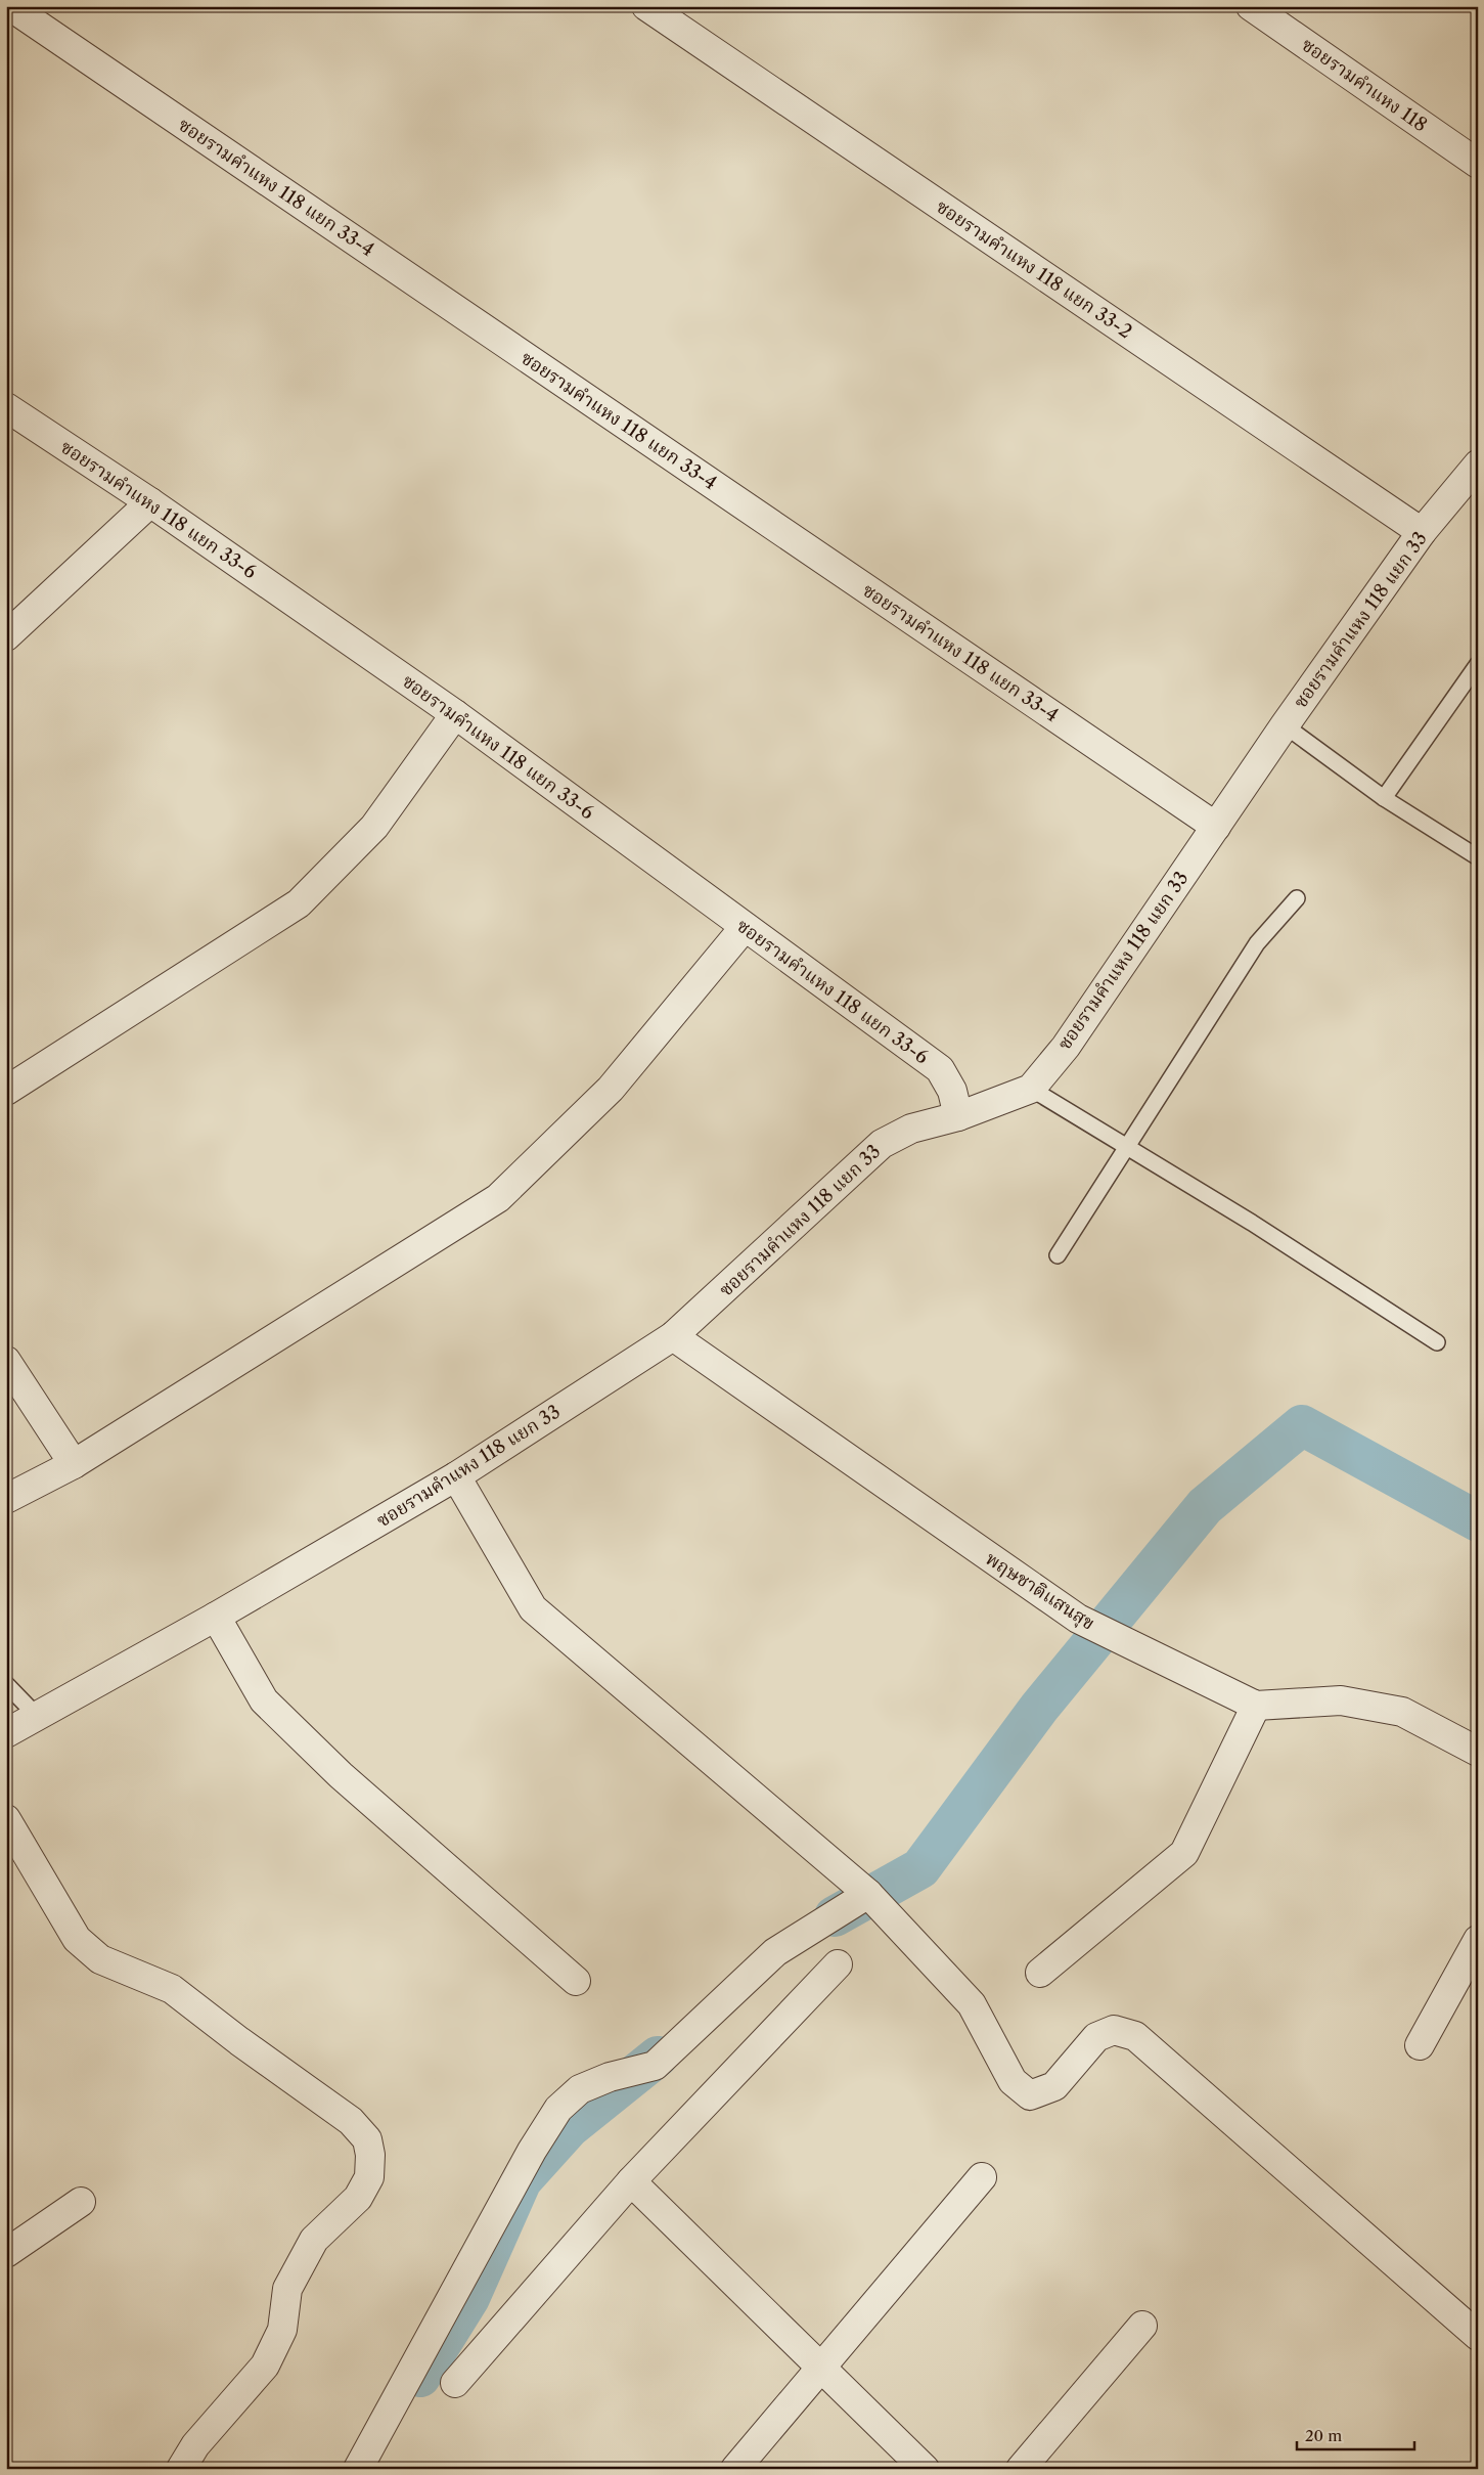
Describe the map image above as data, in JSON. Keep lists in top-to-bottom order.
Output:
{
  "streets": {
    "street": [
      "ซอยรามคำแหง 118",
      "ซอยรามคำแหง 118 แยก 33-4",
      "ซอยรามคำแหง 118 แยก 33-2",
      "ซอยรามคำแหง 118 แยก 33-6",
      "ซอยรามคำแหง 118 แยก 33",
      "พฤษชาติแสนสุข"
    ]
  },
  "crossings": [
    ["ซอยรามคำแหง 118 แยก 33-4", "ซอยรามคำแหง 118 แยก 33"],
    ["ซอยรามคำแหง 118 แยก 33-2", "ซอยรามคำแหง 118 แยก 33"],
    ["ซอยรามคำแหง 118 แยก 33-6", "ซอยรามคำแหง 118 แยก 33"],
    ["ซอยรามคำแหง 118 แยก 33", "พฤษชาติแสนสุข"]
  ],
  "scale_bar": "20 m"
}
